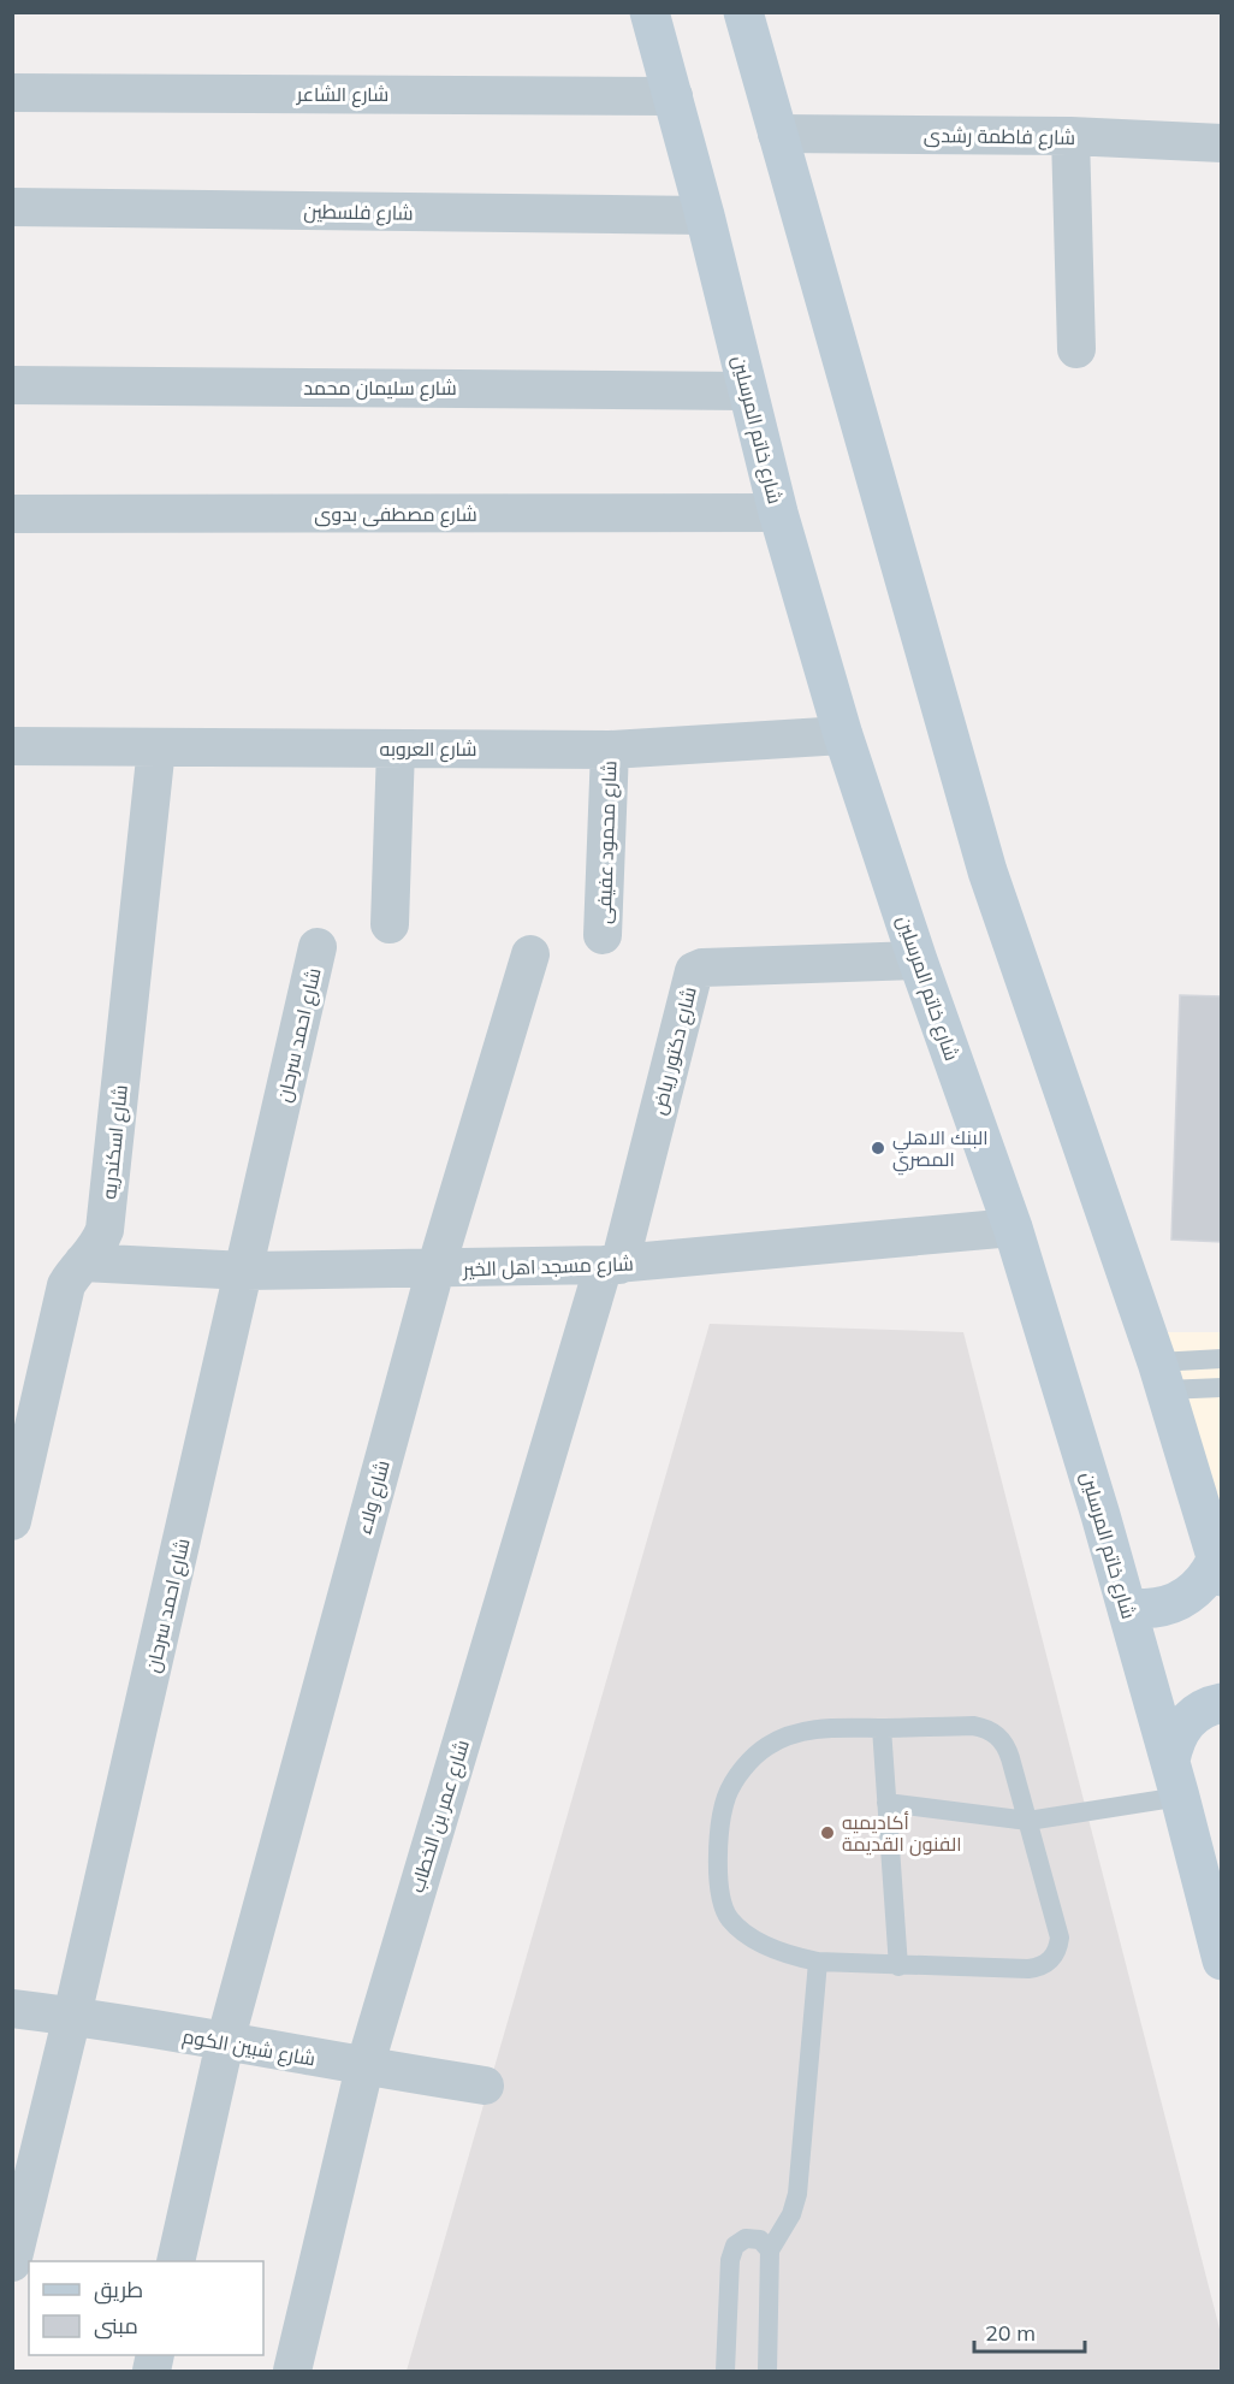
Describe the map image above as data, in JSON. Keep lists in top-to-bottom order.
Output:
{
  "streets": {
    "main road": ["شارع خاتم المرسلين"],
    "street": [
      "شارع الشاعر",
      "شارع فاطمة رشدى",
      "شارع فلسطين",
      "شارع سليمان محمد",
      "شارع مصطفى بدوى",
      "شارع العروبه",
      "شارع محمود عفيفى",
      "شارع احمد سرحان",
      "شارع دكتور رياض",
      "شارع اسكندريه",
      "شارع مسجد اهل الخير",
      "شارع ولاء",
      "شارع عمر بن الخطاب",
      "شارع شبين الكوم"
    ]
  },
  "crossings": [
    ["شارع الشاعر", "شارع خاتم المرسلين"],
    ["شارع فلسطين", "شارع خاتم المرسلين"],
    ["شارع سليمان محمد", "شارع خاتم المرسلين"],
    ["شارع خاتم المرسلين", "شارع مصطفى بدوى"],
    ["شارع خاتم المرسلين", "شارع العروبه"],
    ["شارع خاتم المرسلين", "شارع دكتور رياض"],
    ["شارع خاتم المرسلين", "شارع مسجد اهل الخير"],
    ["شارع العروبه", "شارع محمود عفيفى"],
    ["شارع العروبه", "شارع اسكندريه"],
    ["شارع احمد سرحان", "شارع مسجد اهل الخير"],
    ["شارع احمد سرحان", "شارع شبين الكوم"],
    ["شارع دكتور رياض", "شارع مسجد اهل الخير"],
    ["شارع دكتور رياض", "شارع عمر بن الخطاب"],
    ["شارع اسكندريه", "شارع مسجد اهل الخير"],
    ["شارع مسجد اهل الخير", "شارع ولاء"],
    ["شارع مسجد اهل الخير", "شارع عمر بن الخطاب"],
    ["شارع ولاء", "شارع شبين الكوم"],
    ["شارع عمر بن الخطاب", "شارع شبين الكوم"]
  ],
  "places": ["البنك الاهلي المصري", "أكاديميه الفنون القديمة"],
  "legend": ["طريق", "مبنى"],
  "scale_bar": "20 m"
}
